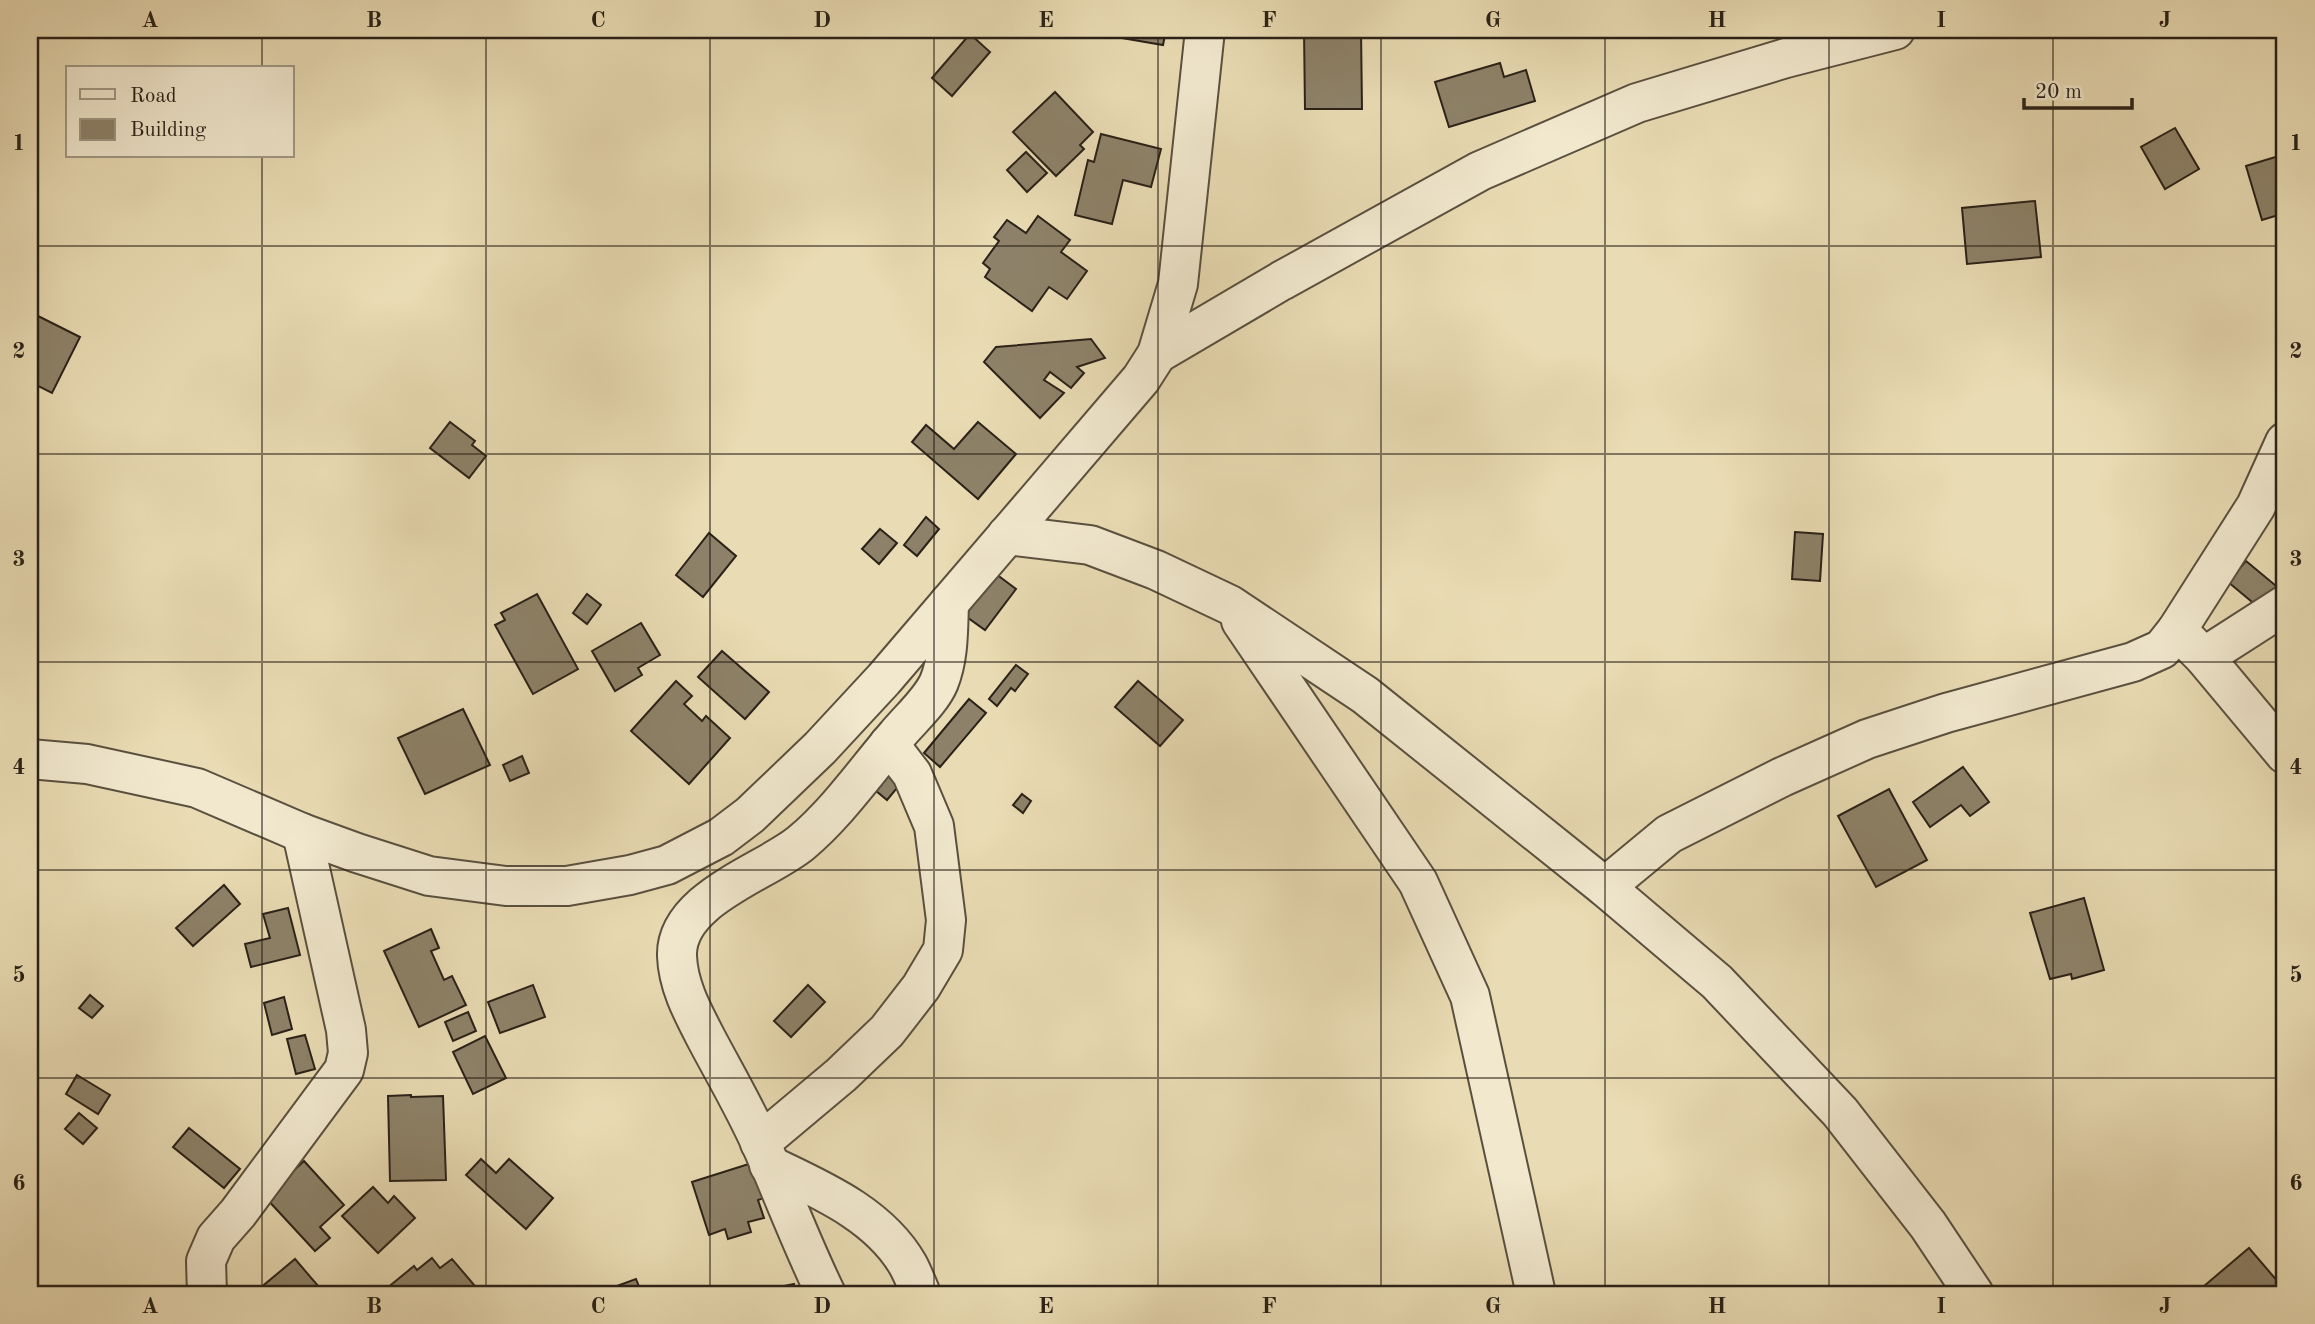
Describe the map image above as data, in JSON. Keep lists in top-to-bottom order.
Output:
{
  "legend": ["Road", "Building"],
  "scale_bar": "20 m",
  "grid": {
    "columns": [
      "A",
      "B",
      "C",
      "D",
      "E",
      "F",
      "G",
      "H",
      "I",
      "J"
    ],
    "rows": [
      "1",
      "2",
      "3",
      "4",
      "5",
      "6"
    ]
  }
}
